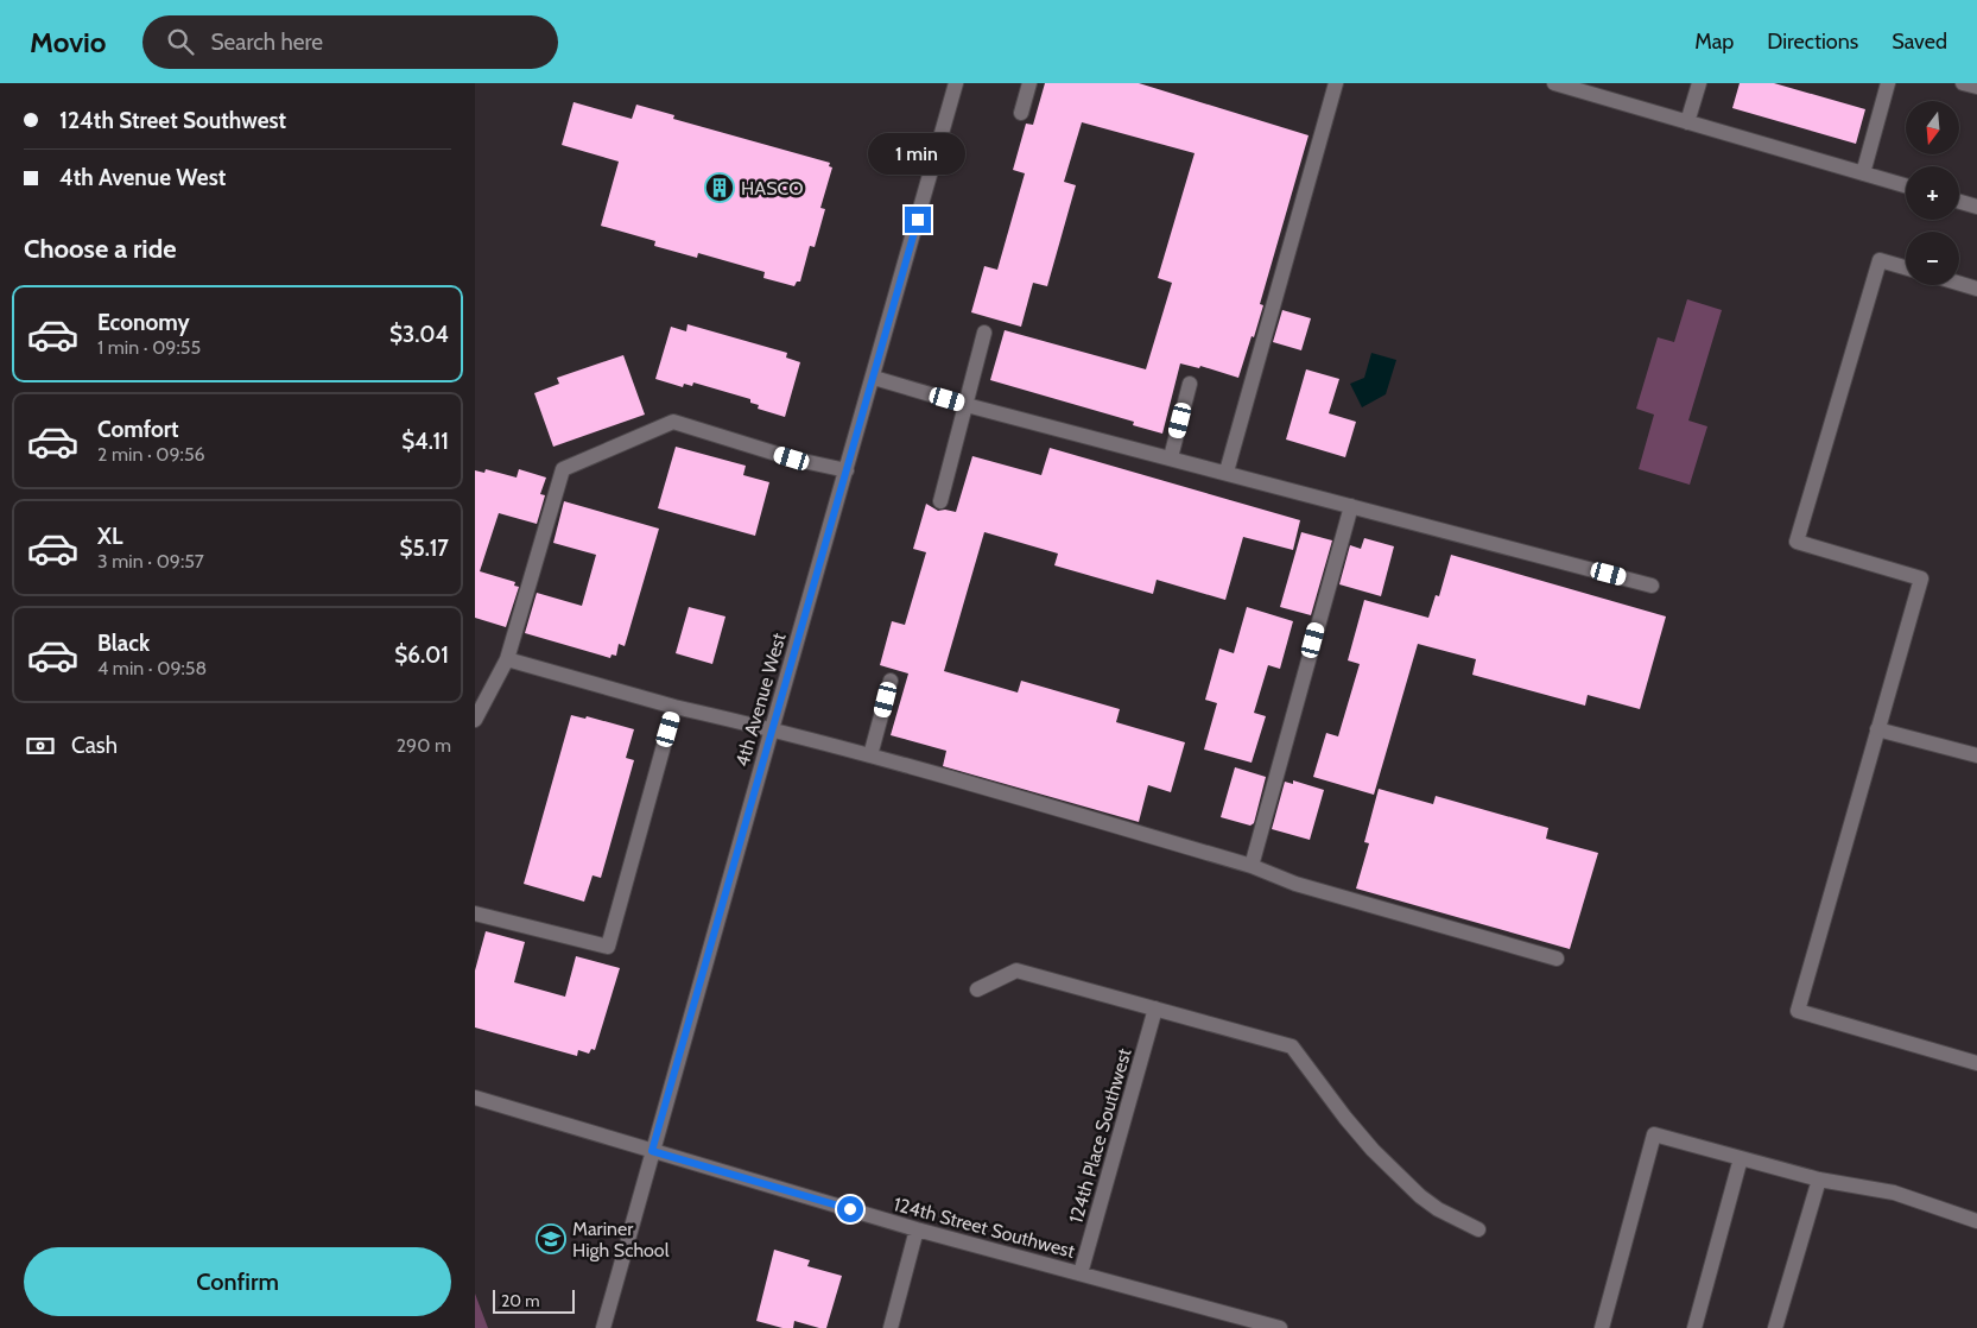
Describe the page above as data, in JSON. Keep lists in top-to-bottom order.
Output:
{
  "streets": {
    "street": ["4th Avenue West", "124th Place Southwest", "124th Street Southwest"]
  },
  "crossings": [
    ["4th Avenue West", "124th Street Southwest"],
    ["124th Place Southwest", "124th Street Southwest"]
  ],
  "places": {
    "building": ["HASCO"],
    "school or university": ["Mariner High School"]
  },
  "scale_bar": "20 m",
  "north": "bottom",
  "page": {
    "header": "Movio",
    "search": "Search here",
    "nav": ["Map", "Directions", "Saved"],
    "banner": ["124th Street Southwest", "4th Avenue West"],
    "map_buttons": ["+", "−"],
    "bubble": "1 min",
    "heading": "Choose a ride",
    "list": [
      {
        "name": "Economy",
        "note": "1 min · 09:55",
        "value": "$3.04"
      },
      {
        "name": "Comfort",
        "note": "2 min · 09:56",
        "value": "$4.11"
      },
      {
        "name": "XL",
        "note": "3 min · 09:57",
        "value": "$5.17"
      },
      {
        "name": "Black",
        "note": "4 min · 09:58",
        "value": "$6.01"
      }
    ],
    "pay": ["Cash", "290 m"],
    "buttons": "Confirm",
    "scale": "20 m"
  }
}
